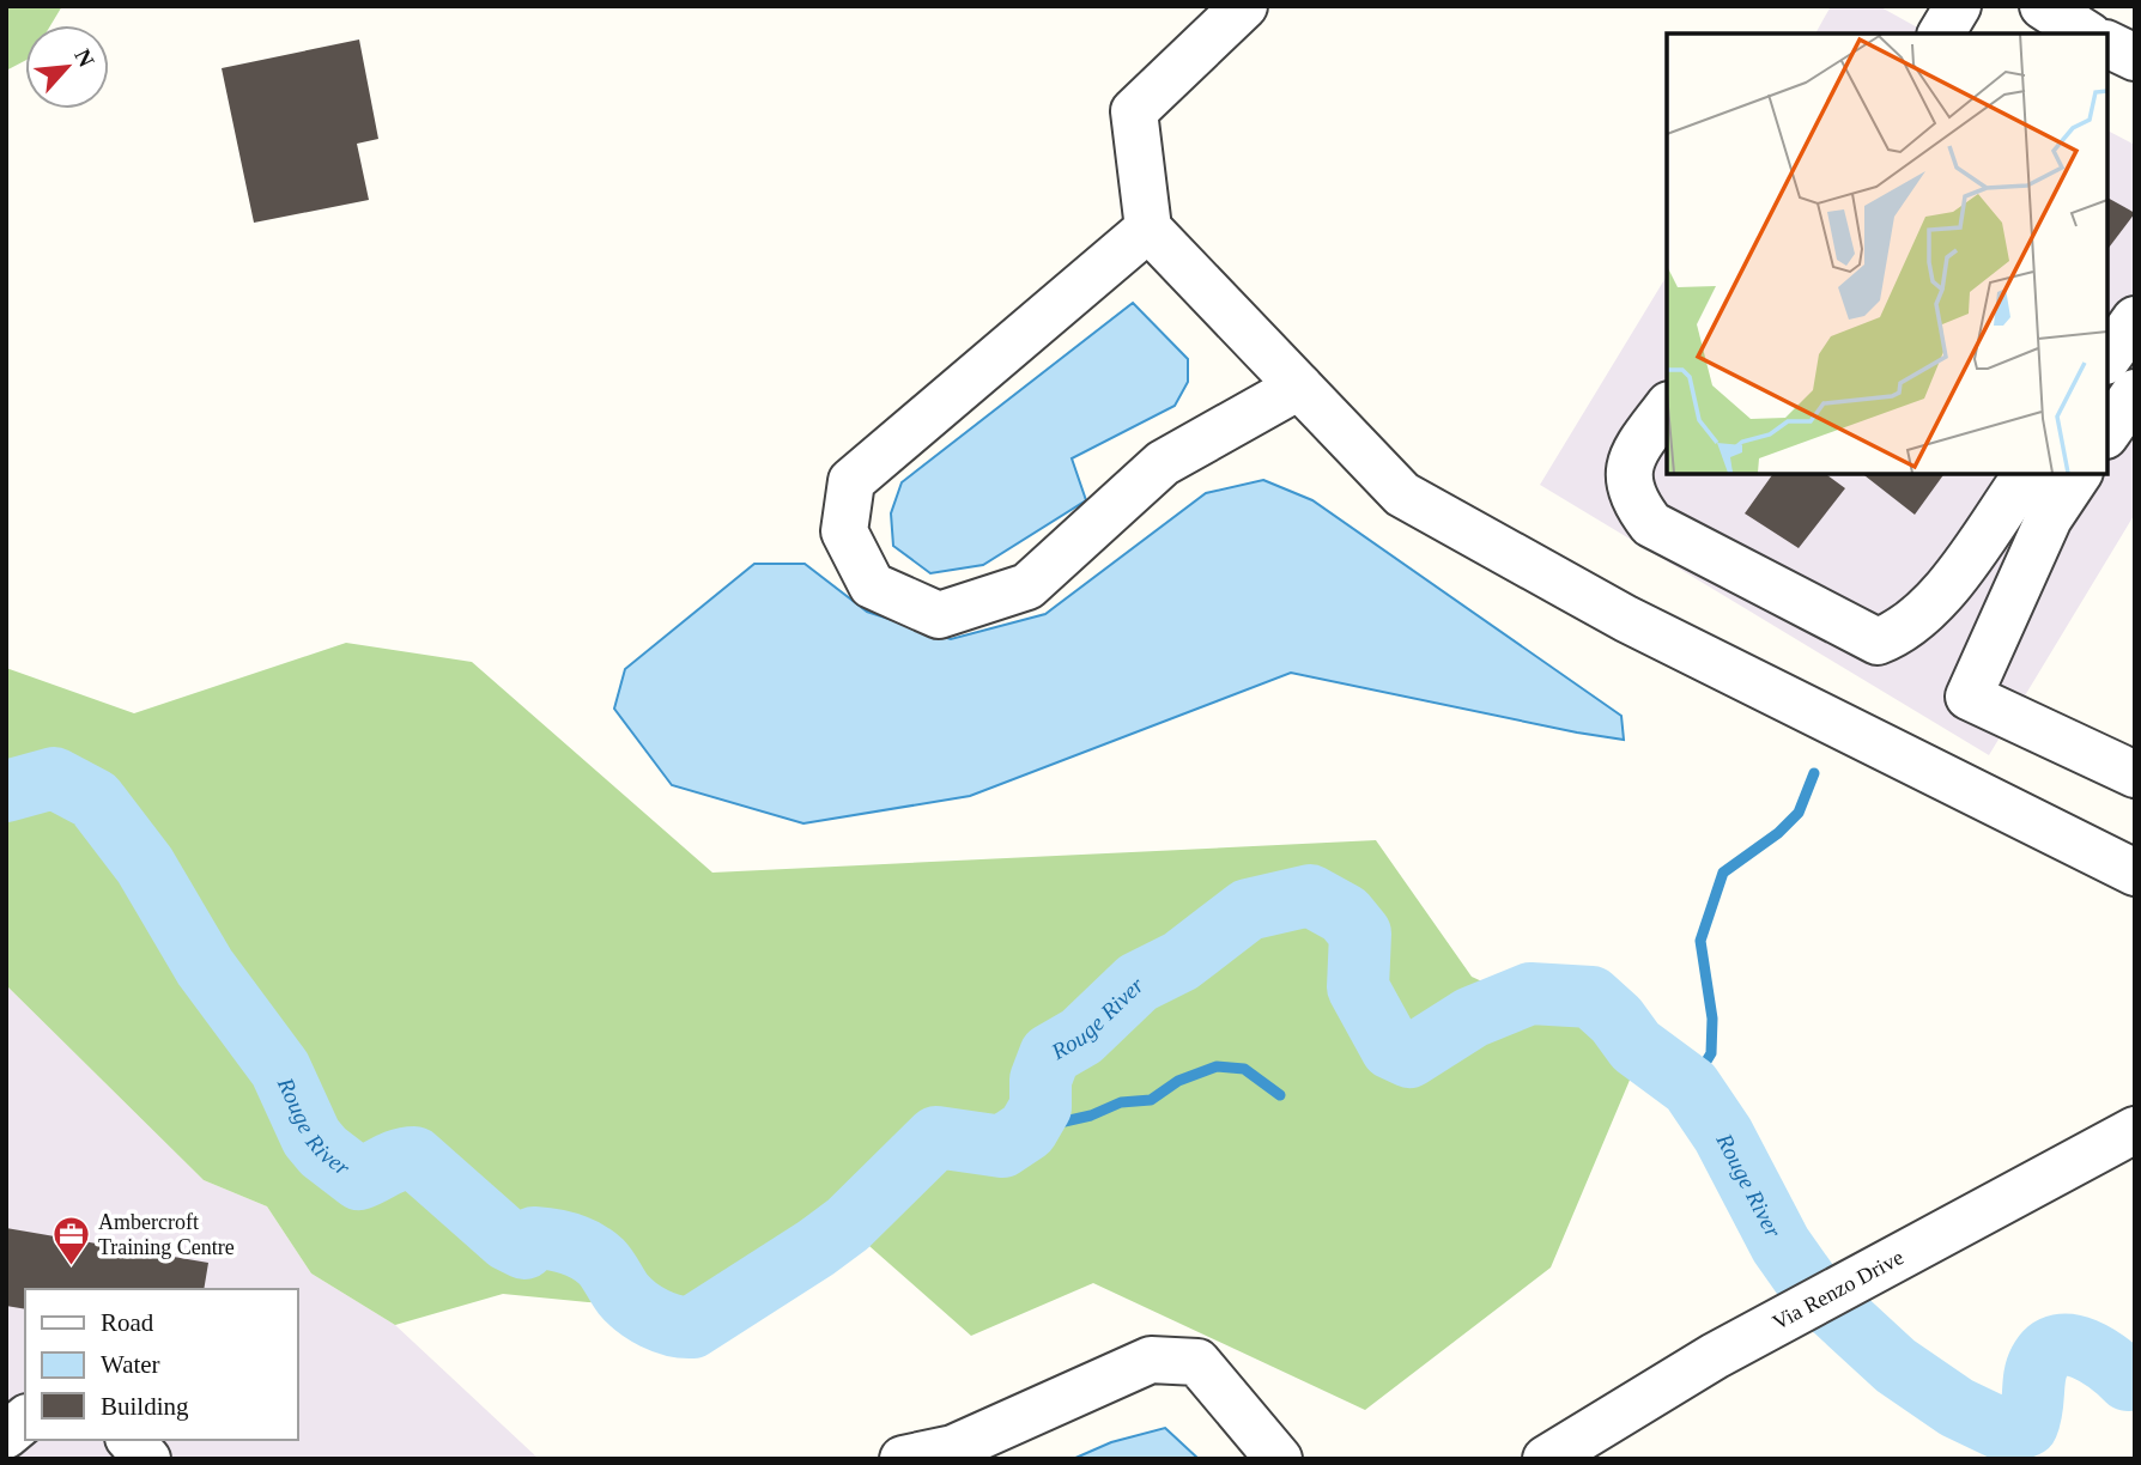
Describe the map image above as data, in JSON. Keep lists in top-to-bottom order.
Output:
{
  "streets": {
    "street": ["Via Renzo Drive"]
  },
  "water": ["Rouge River"],
  "places": {
    "office": ["Ambercroft Training Centre"]
  },
  "legend": ["Road", "Water", "Building"],
  "north": "top right"
}
